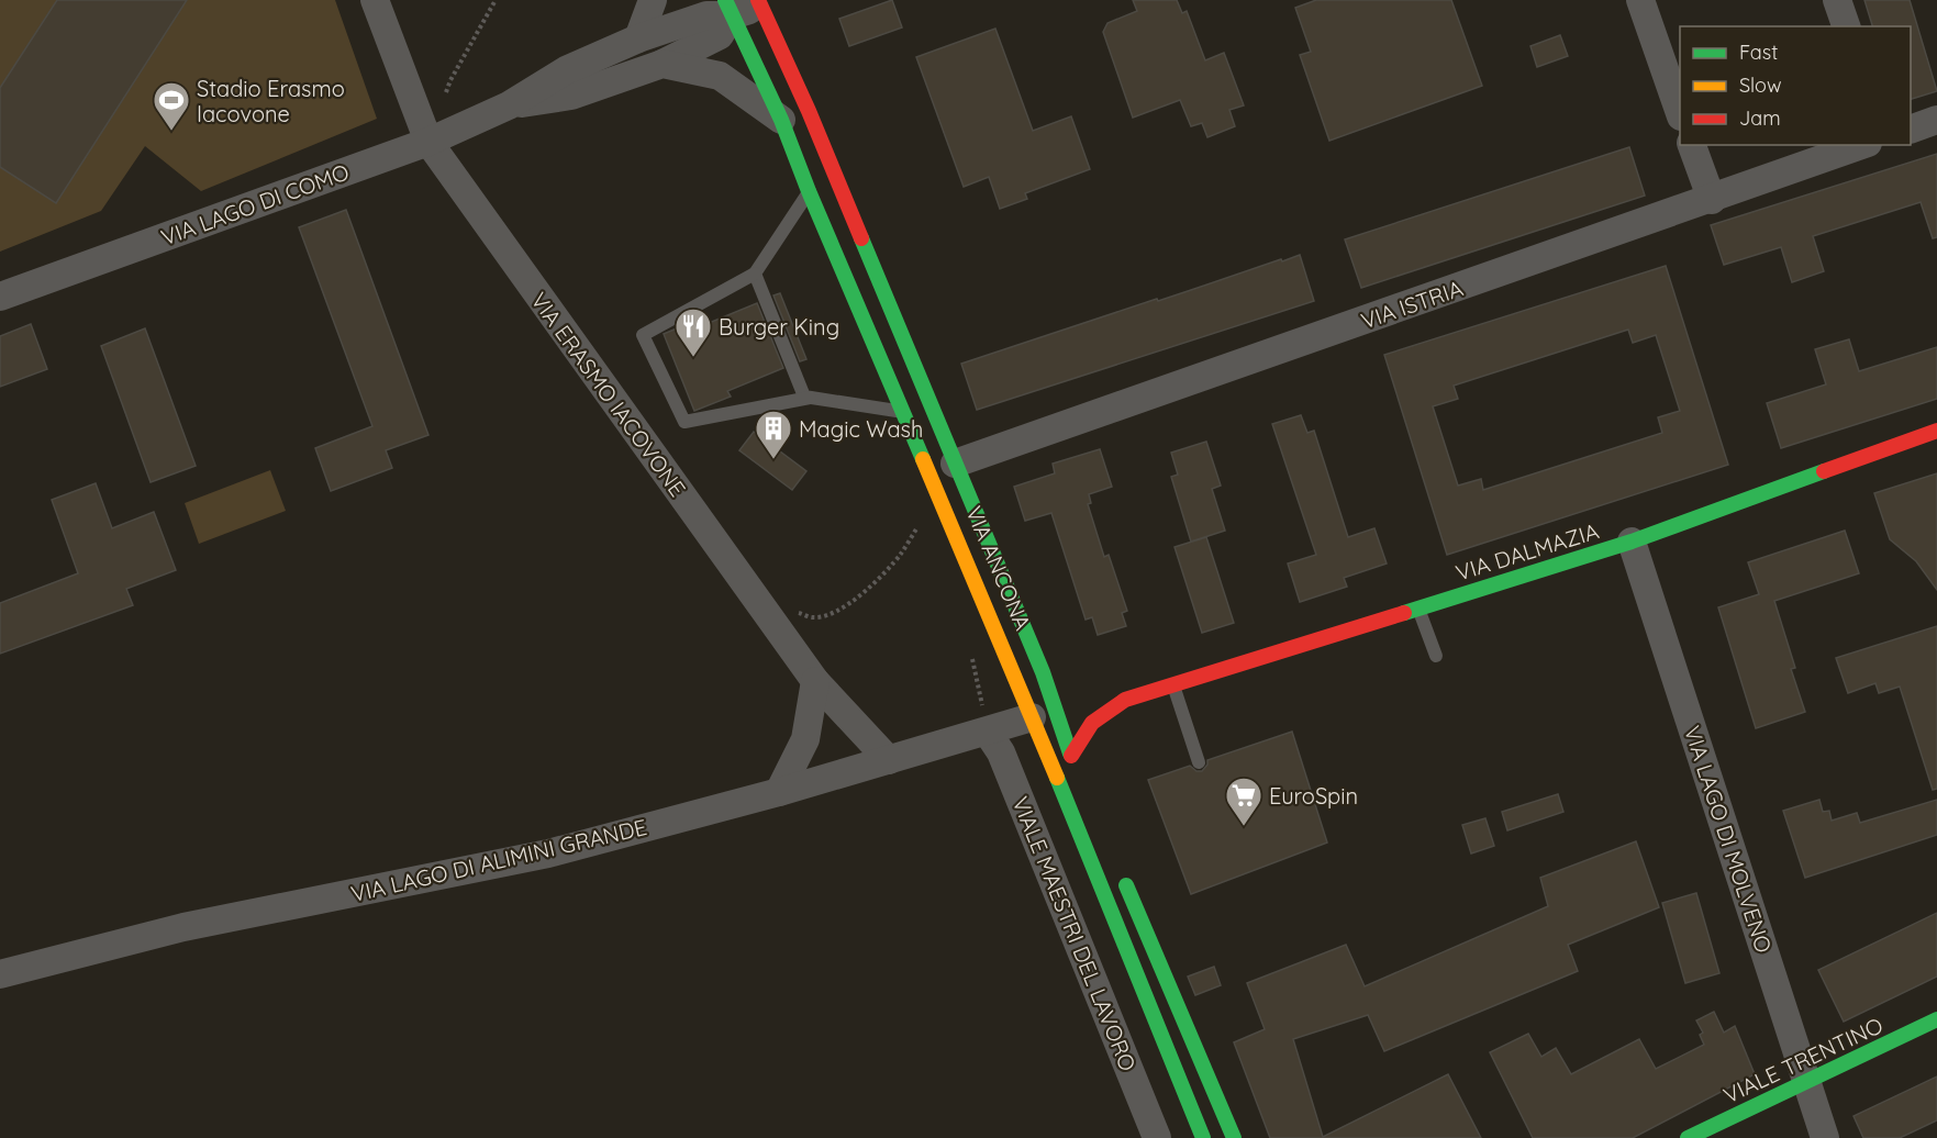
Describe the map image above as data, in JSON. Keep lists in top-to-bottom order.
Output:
{
  "streets": {
    "street": [
      "VIA LAGO DI COMO",
      "VIA ISTRIA",
      "VIA ERASMO IACOVONE",
      "VIA DALMAZIA",
      "VIA ANCONA",
      "VIA LAGO DI MOLVENO",
      "VIA LAGO DI ALIMINI GRANDE",
      "VIALE MAESTRI DEL LAVORO",
      "VIALE TRENTINO"
    ]
  },
  "crossings": [
    ["VIA LAGO DI COMO", "VIA ERASMO IACOVONE"],
    ["VIA LAGO DI COMO", "VIA ANCONA"],
    ["VIA ISTRIA", "VIA ANCONA"],
    ["VIA ERASMO IACOVONE", "VIA LAGO DI ALIMINI GRANDE"],
    ["VIA DALMAZIA", "VIA ANCONA"],
    ["VIA DALMAZIA", "VIA LAGO DI MOLVENO"],
    ["VIA ANCONA", "VIA LAGO DI ALIMINI GRANDE"],
    ["VIA LAGO DI MOLVENO", "VIALE TRENTINO"],
    ["VIA LAGO DI ALIMINI GRANDE", "VIALE MAESTRI DEL LAVORO"]
  ],
  "places": {
    "sports": ["Stadio Erasmo Iacovone"],
    "restaurant": ["Burger King"],
    "building": ["Magic Wash"],
    "supermarket": ["EuroSpin"]
  },
  "legend": ["Fast", "Slow", "Jam"]
}
